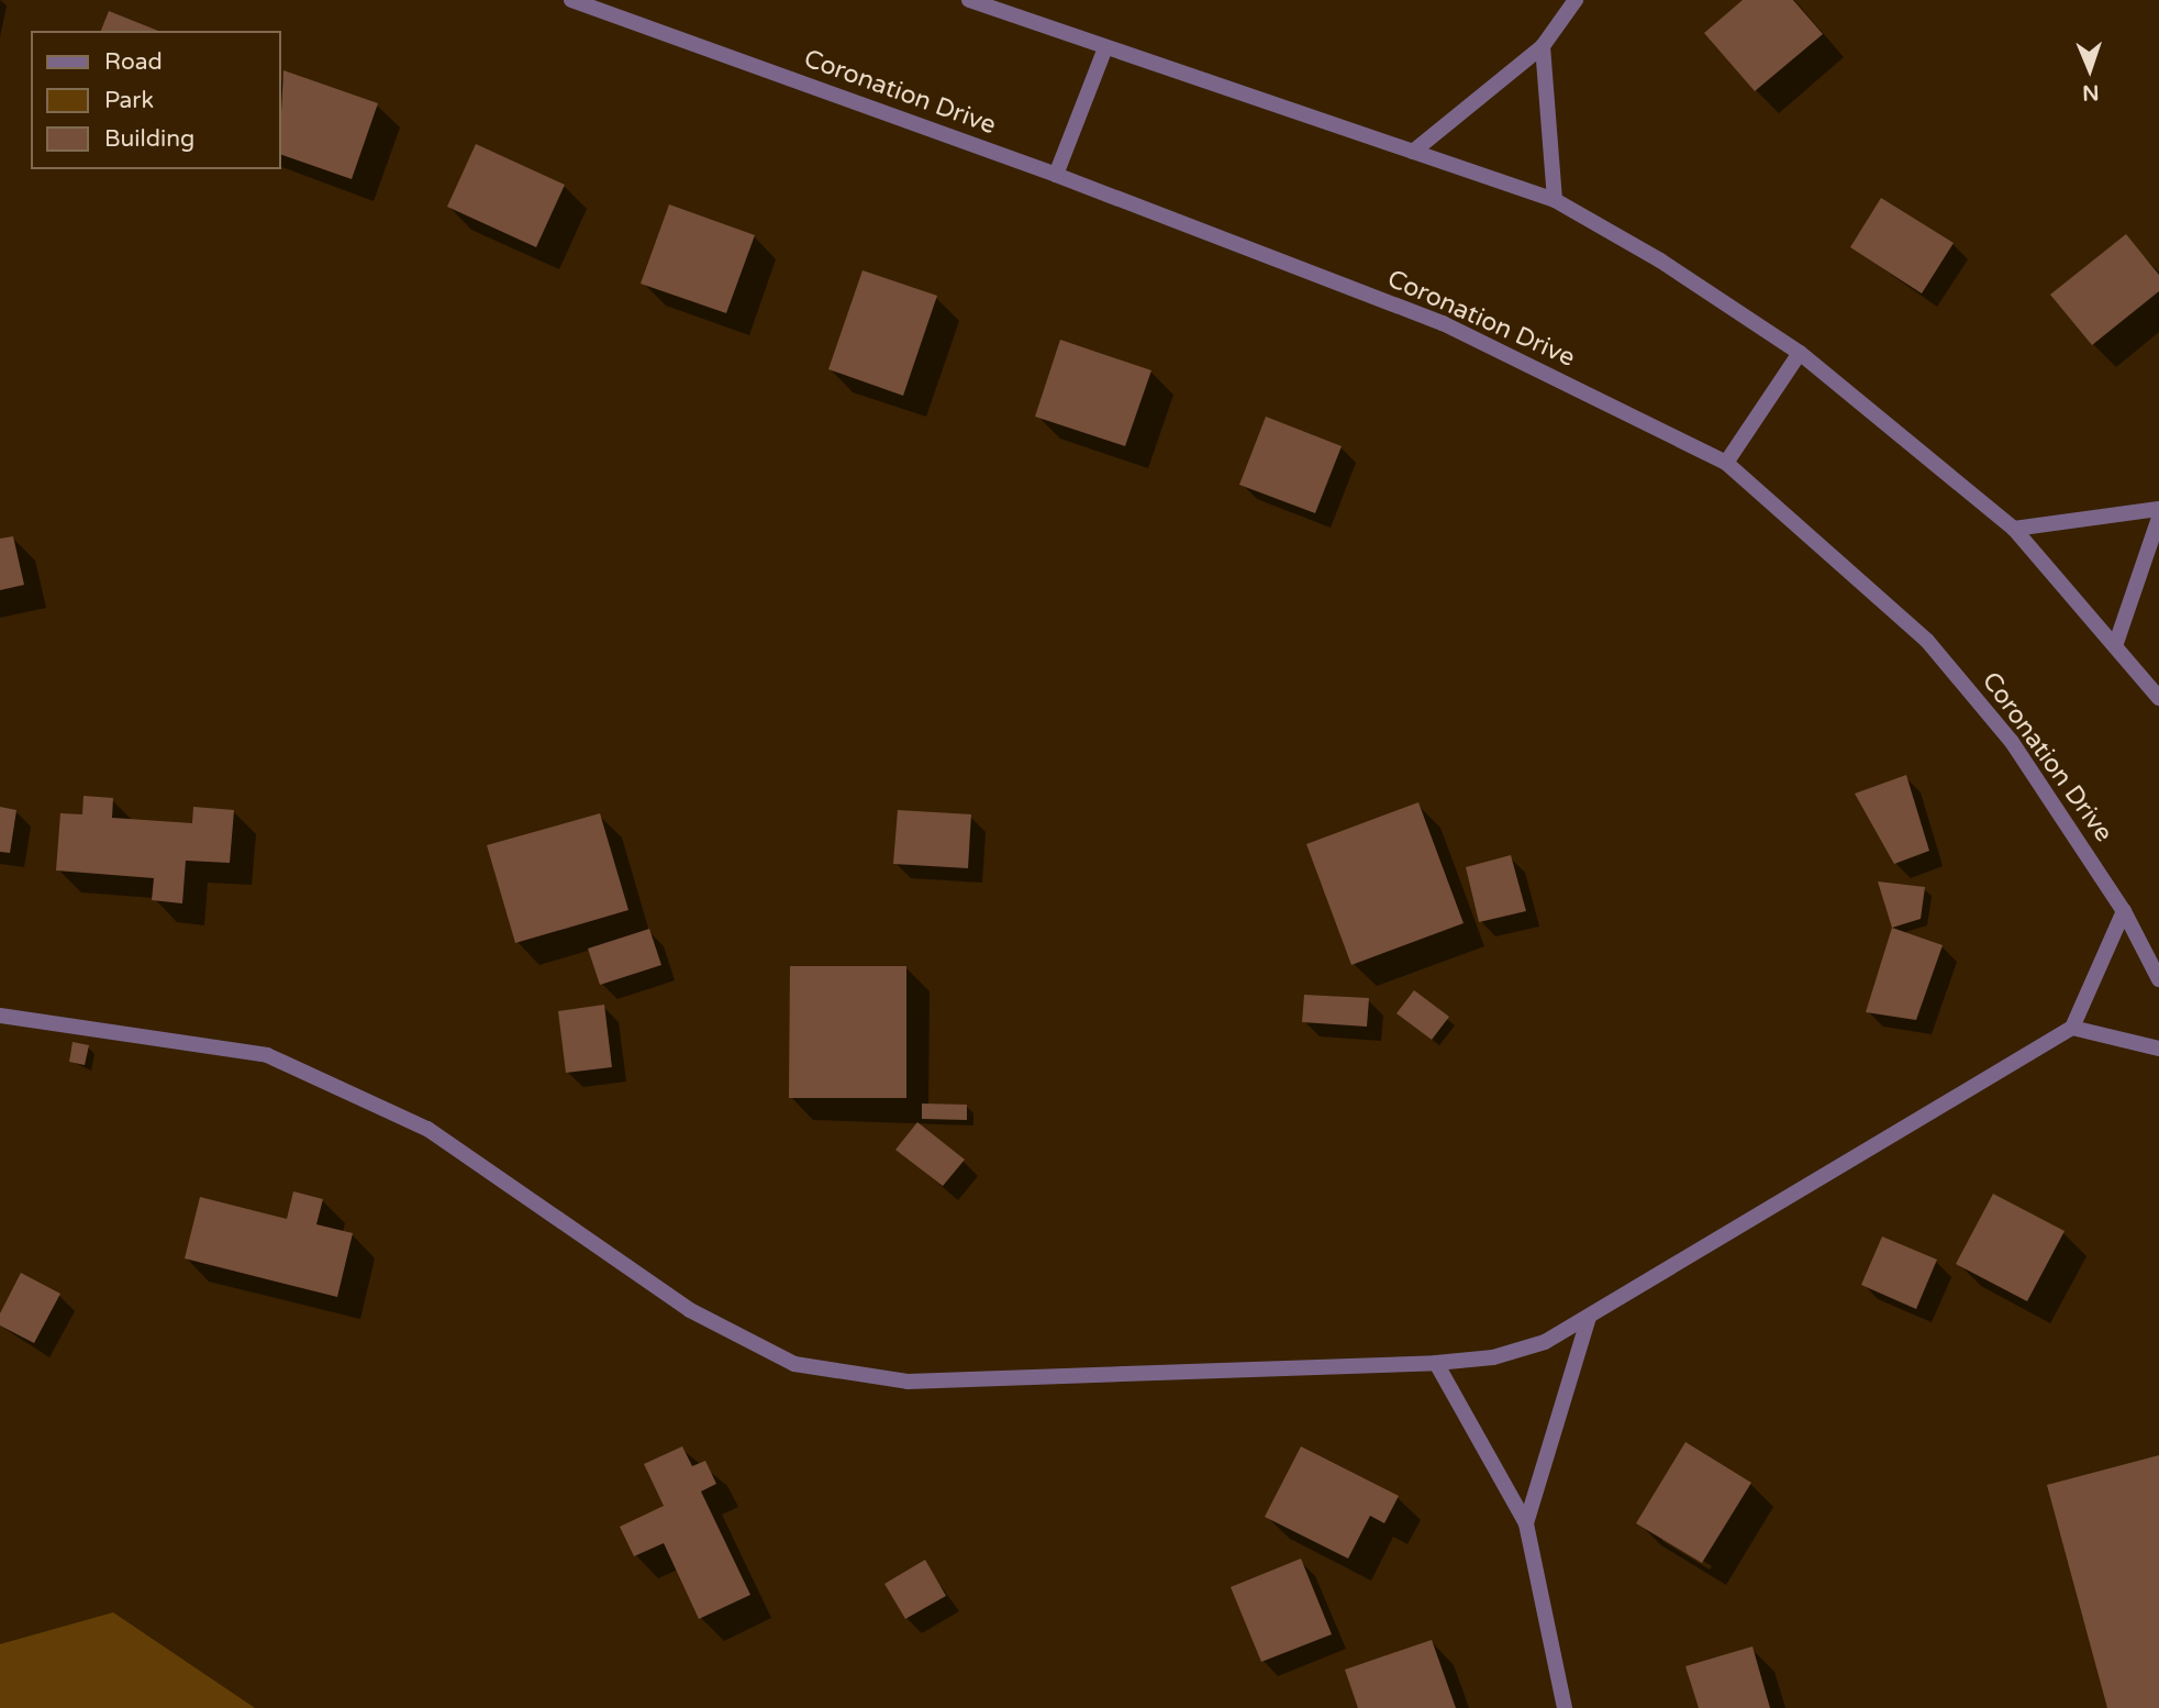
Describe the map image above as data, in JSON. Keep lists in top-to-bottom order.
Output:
{
  "streets": {
    "street": ["Coronation Drive"]
  },
  "legend": ["Road", "Park", "Building"],
  "north": "bottom"
}
